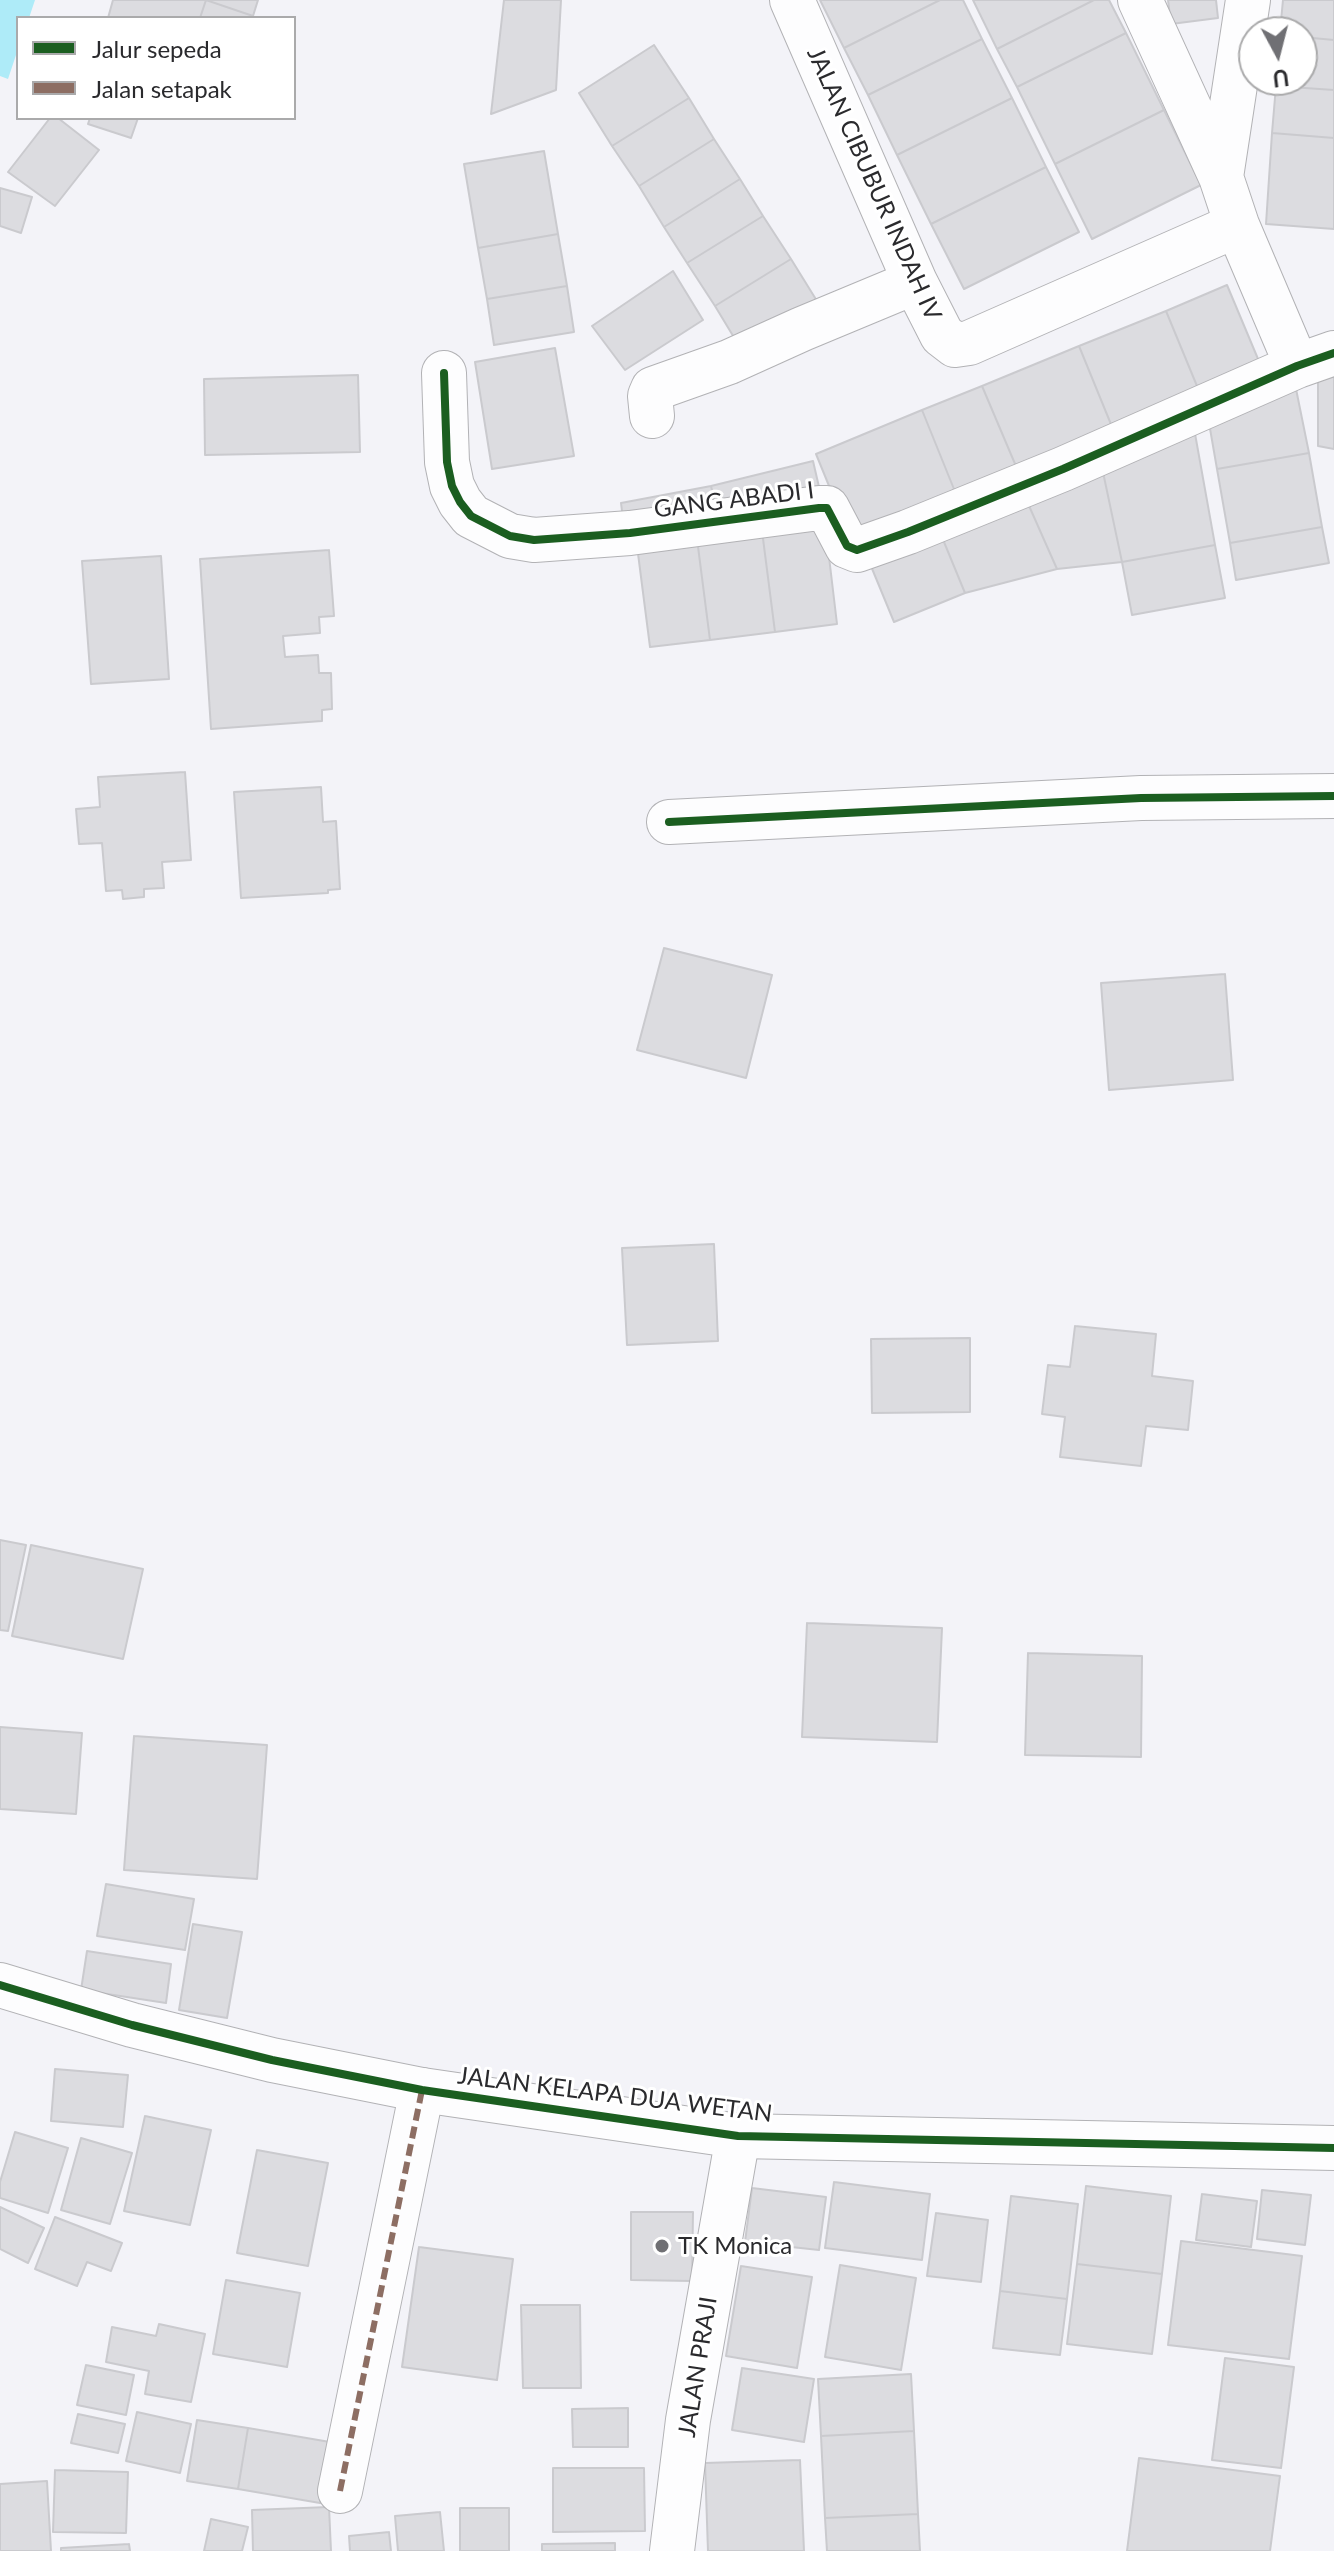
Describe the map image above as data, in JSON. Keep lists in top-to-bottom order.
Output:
{
  "streets": {
    "street": [
      "JALAN CIBUBUR INDAH IV",
      "GANG ABADI I",
      "JALAN KELAPA DUA WETAN",
      "JALAN PRAJI"
    ]
  },
  "crossings": [
    ["JALAN KELAPA DUA WETAN", "JALAN PRAJI"]
  ],
  "places": ["TK Monica"],
  "legend": ["Jalur sepeda", "Jalan setapak"],
  "north": "bottom"
}
